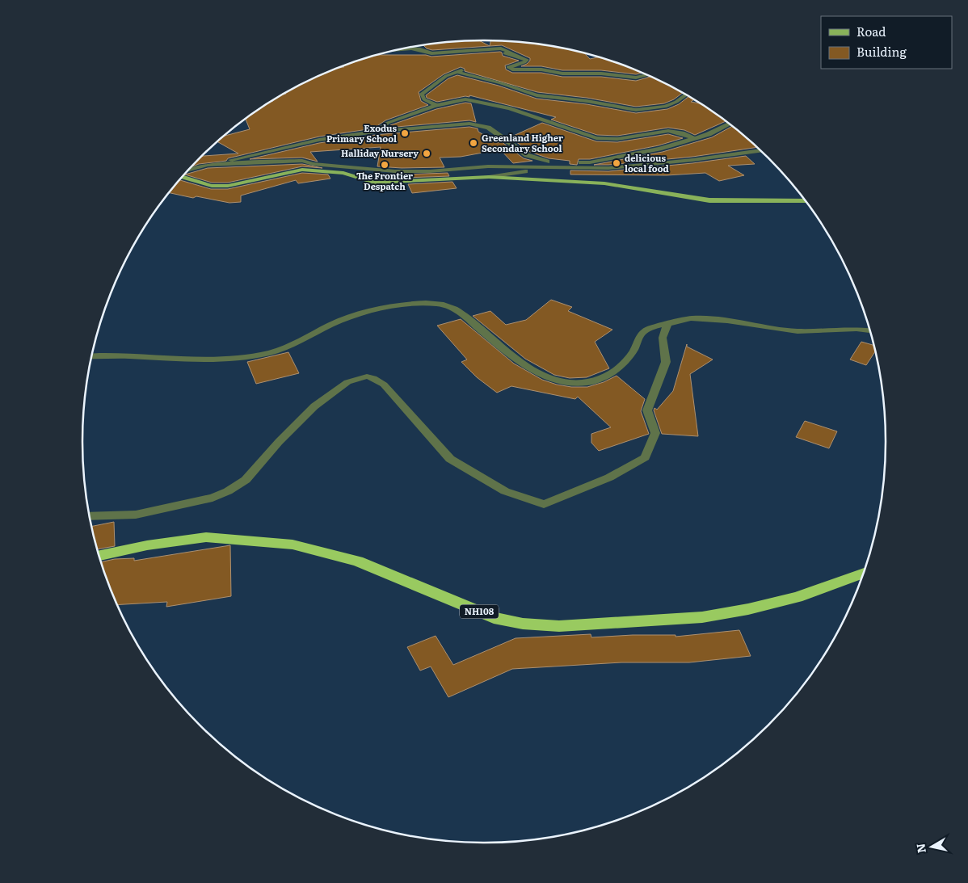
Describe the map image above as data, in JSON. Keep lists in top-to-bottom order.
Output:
{
  "streets": {
    "highway": ["NH108"]
  },
  "places": [
    "Exodus Primary School",
    "Greenland Higher Secondary School",
    "Halliday Nursery",
    "delicious local food",
    "The Frontier Despatch"
  ],
  "legend": ["Road", "Building"],
  "north": "left"
}
